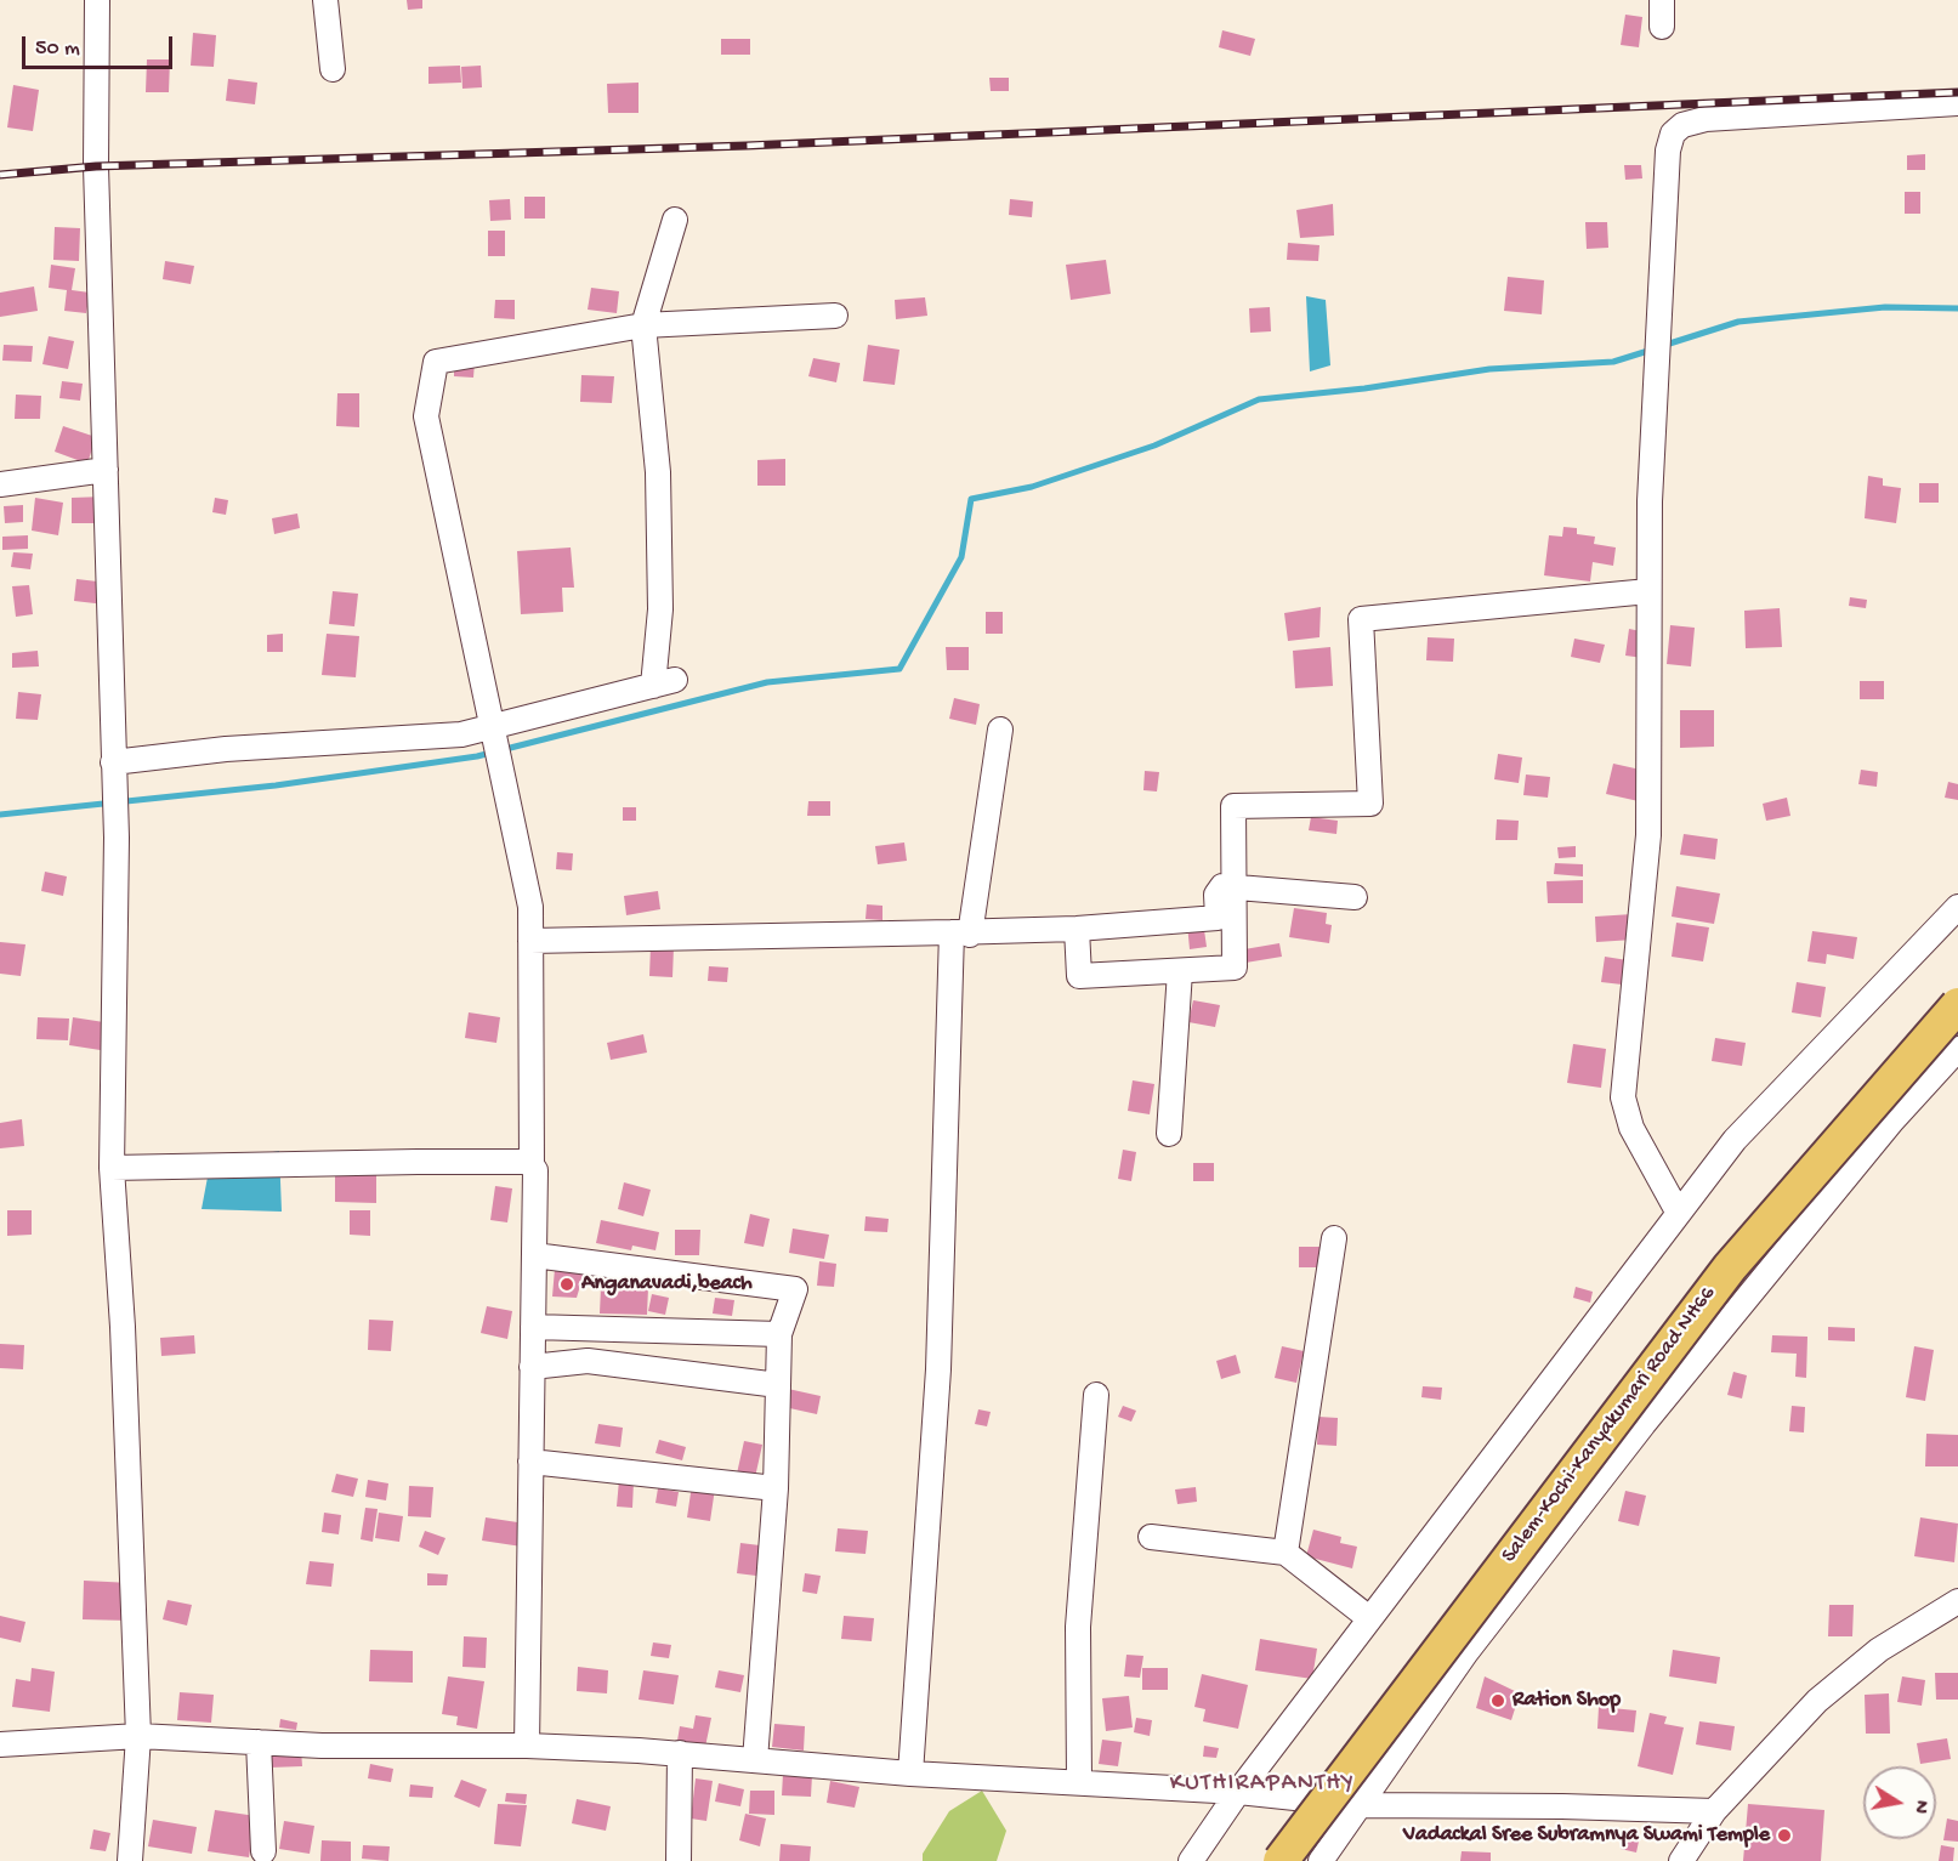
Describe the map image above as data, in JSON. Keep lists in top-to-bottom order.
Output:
{
  "streets": {
    "highway": ["Salem-Kochi-Kanyakumari Road NH66"]
  },
  "districts": ["KUTHIRAPANTHY"],
  "places": ["Anganavadi,beach", "Ration Shop", "Vadackal Sree Subramnya Swami Temple"],
  "scale_bar": "50 m",
  "north": "right"
}
